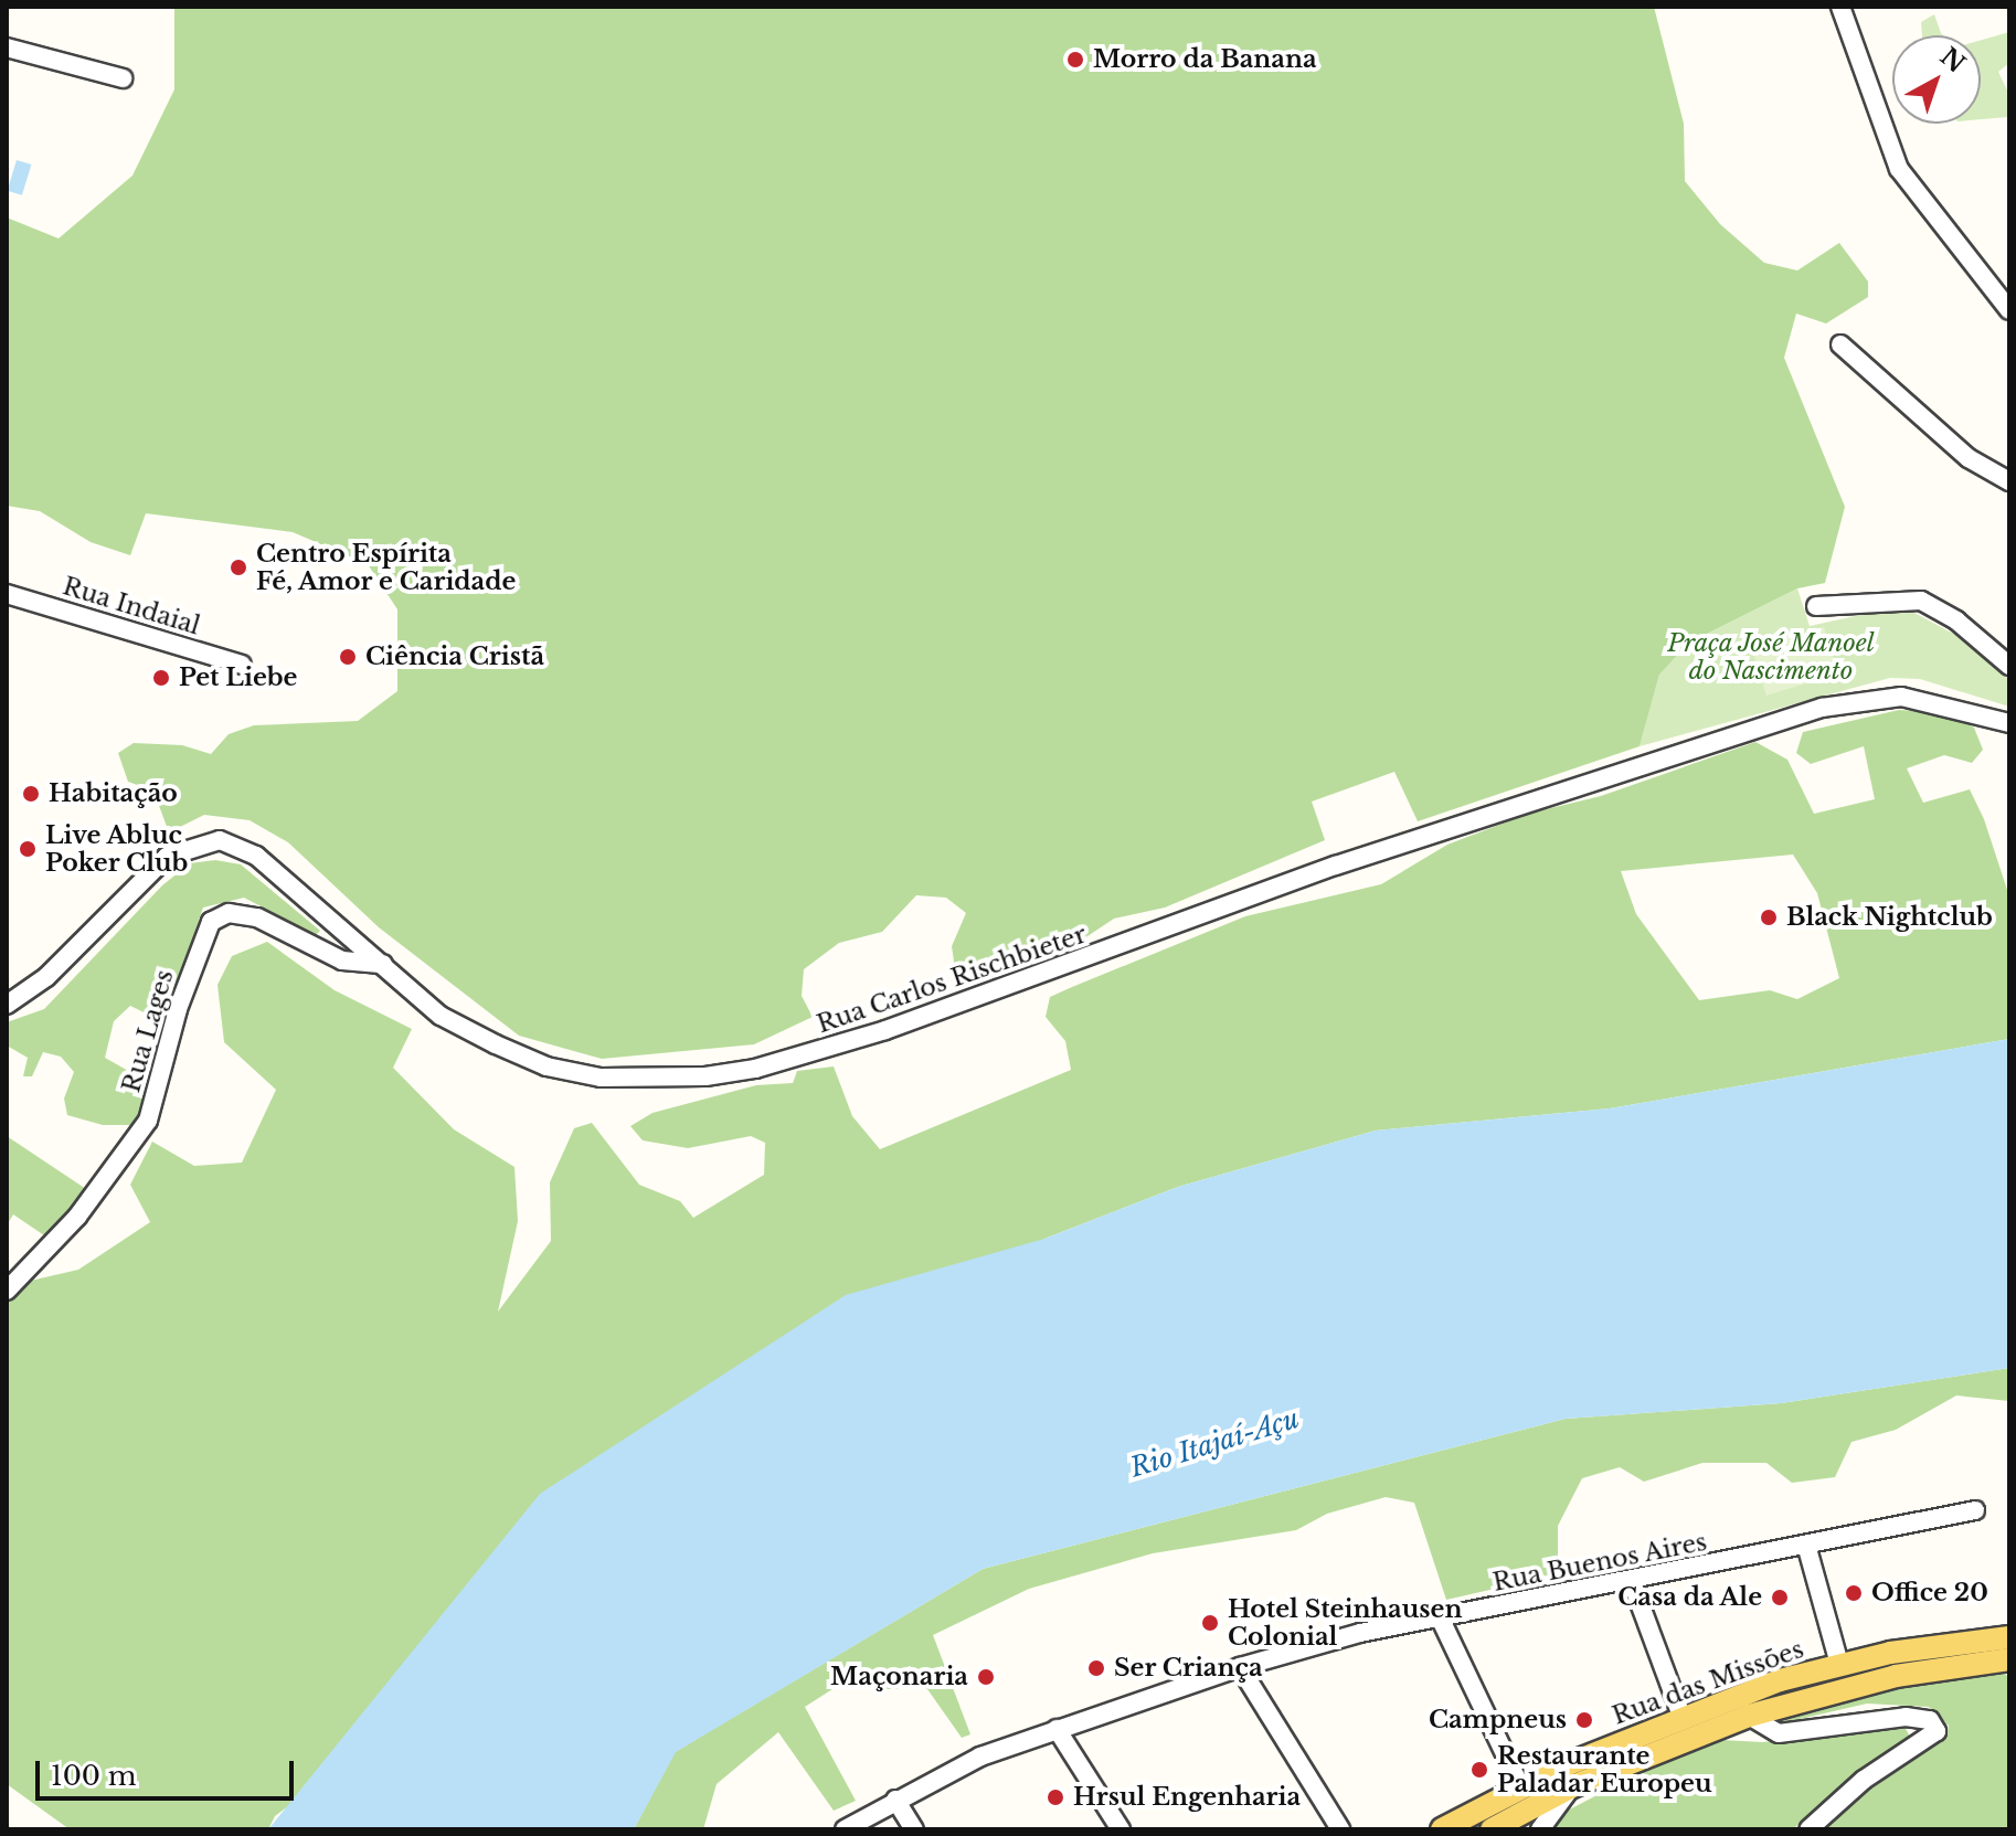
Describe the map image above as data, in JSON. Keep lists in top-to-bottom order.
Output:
{
  "streets": {
    "main road": ["Rua das Missões"],
    "street": [
      "Rua Indaial",
      "Rua Carlos Rischbieter",
      "Rua Lages",
      "Rua Buenos Aires"
    ]
  },
  "crossings": [
    ["Rua Carlos Rischbieter", "Rua Lages"]
  ],
  "water": ["Rio Itajaí-Açu"],
  "parks": ["Praça José Manoel do Nascimento"],
  "places": [
    "Morro da Banana",
    "Centro Espírita Fé, Amor e Caridade",
    "Ciência Cristã",
    "Pet Liebe",
    "Habitação",
    "Live Abluc Poker Club",
    "Black Nightclub",
    "Office 20",
    "Casa da Ale",
    "Hotel Steinhausen Colonial",
    "Ser Criança",
    "Maçonaria",
    "Campneus",
    "Restaurante Paladar Europeu",
    "Hrsul Engenharia"
  ],
  "scale_bar": "100 m",
  "north": "top right"
}
